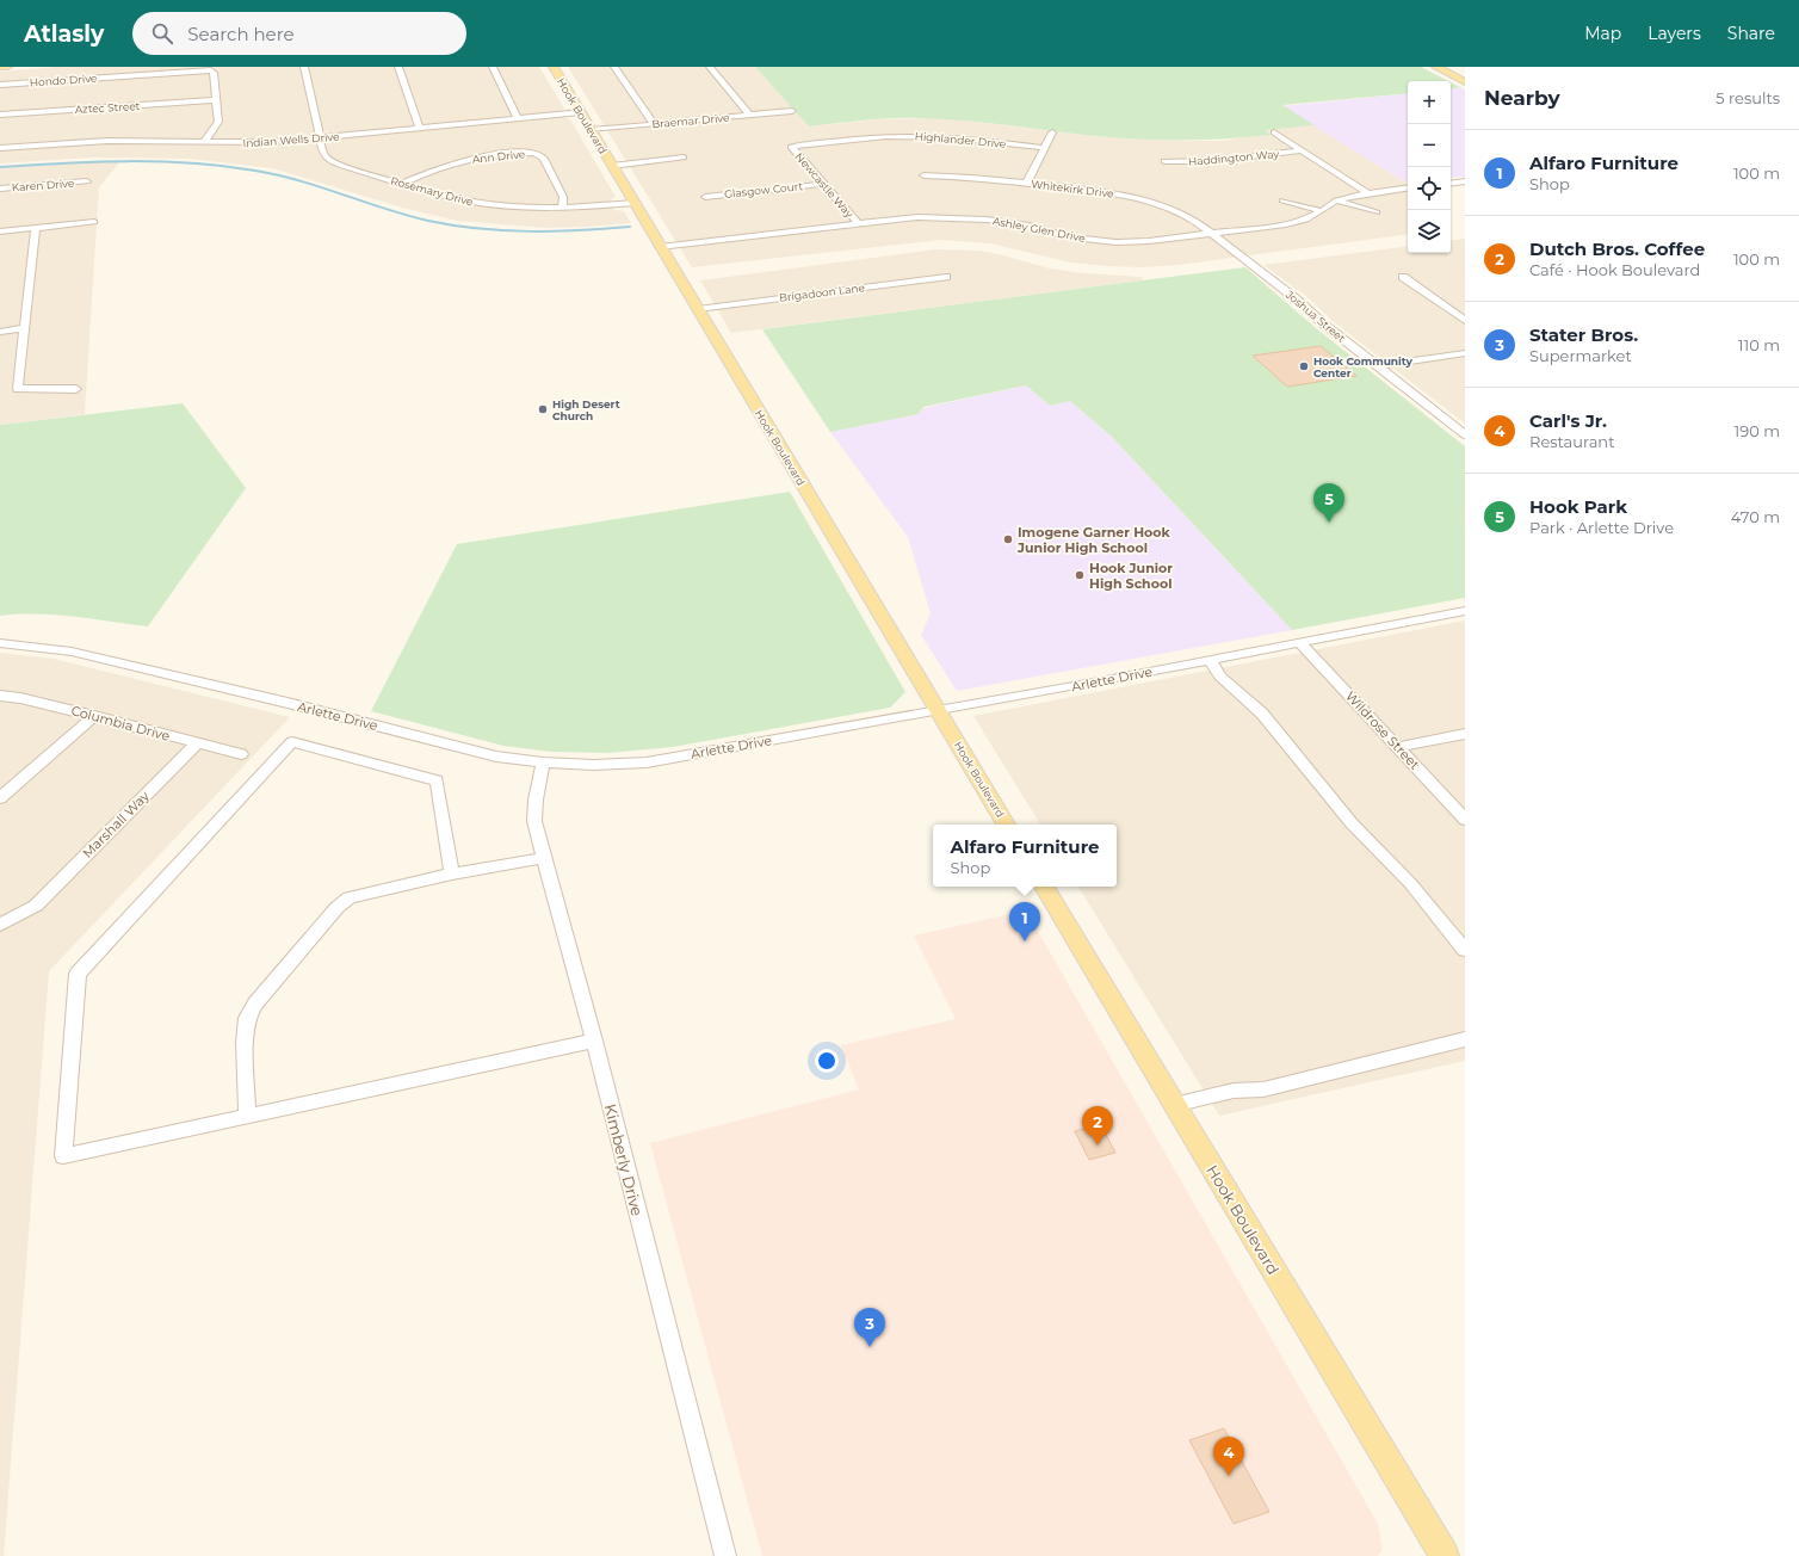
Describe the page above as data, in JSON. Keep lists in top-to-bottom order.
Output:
{
  "streets": {
    "main road": ["Hook Boulevard"],
    "street": [
      "Hondo Drive",
      "Aztec Street",
      "Braemar Drive",
      "Indian Wells Drive",
      "Highlander Drive",
      "Ann Drive",
      "Haddington Way",
      "Karen Drive",
      "Newcastle Way",
      "Whitekirk Drive",
      "Glasgow Court",
      "Rosemary Drive",
      "Ashley Glen Drive",
      "Brigadoon Lane",
      "Joshua Street",
      "Arlette Drive",
      "Columbia Drive",
      "Wildrose Street",
      "Marshall Way",
      "Kimberly Drive"
    ]
  },
  "crossings": [
    ["Hondo Drive", "Aztec Street"],
    ["Hook Boulevard", "Braemar Drive"],
    ["Hook Boulevard", "Indian Wells Drive"],
    ["Hook Boulevard", "Rosemary Drive"],
    ["Hook Boulevard", "Ashley Glen Drive"],
    ["Hook Boulevard", "Brigadoon Lane"],
    ["Hook Boulevard", "Arlette Drive"],
    ["Indian Wells Drive", "Rosemary Drive"],
    ["Highlander Drive", "Newcastle Way"],
    ["Ann Drive", "Rosemary Drive"],
    ["Newcastle Way", "Glasgow Court"],
    ["Newcastle Way", "Ashley Glen Drive"],
    ["Whitekirk Drive", "Ashley Glen Drive"],
    ["Whitekirk Drive", "Joshua Street"],
    ["Ashley Glen Drive", "Joshua Street"],
    ["Arlette Drive", "Wildrose Street"],
    ["Arlette Drive", "Kimberly Drive"],
    ["Columbia Drive", "Marshall Way"]
  ],
  "places": [
    "Hook Community Center",
    "High Desert Church",
    "Imogene Garner Hook Junior High School",
    "Hook Junior High School"
  ],
  "page": {
    "header": "Atlasly",
    "search": "Search here",
    "nav": ["Map", "Layers", "Share"],
    "heading": ["Nearby", "5 results"],
    "map_buttons": ["+", "−"],
    "list": [
      {
        "mark": "1",
        "name": "Alfaro Furniture",
        "note": "Shop",
        "value": "100 m"
      },
      {
        "mark": "2",
        "name": "Dutch Bros. Coffee",
        "note": "Café · Hook Boulevard",
        "value": "100 m"
      },
      {
        "mark": "3",
        "name": "Stater Bros.",
        "note": "Supermarket",
        "value": "110 m"
      },
      {
        "mark": "4",
        "name": "Carl's Jr.",
        "note": "Restaurant",
        "value": "190 m"
      },
      {
        "mark": "5",
        "name": "Hook Park",
        "note": "Park · Arlette Drive",
        "value": "470 m"
      }
    ],
    "pins": [
      "5",
      "1",
      "2",
      "3",
      "4"
    ],
    "popup": ["Alfaro Furniture", "Shop"]
  }
}
